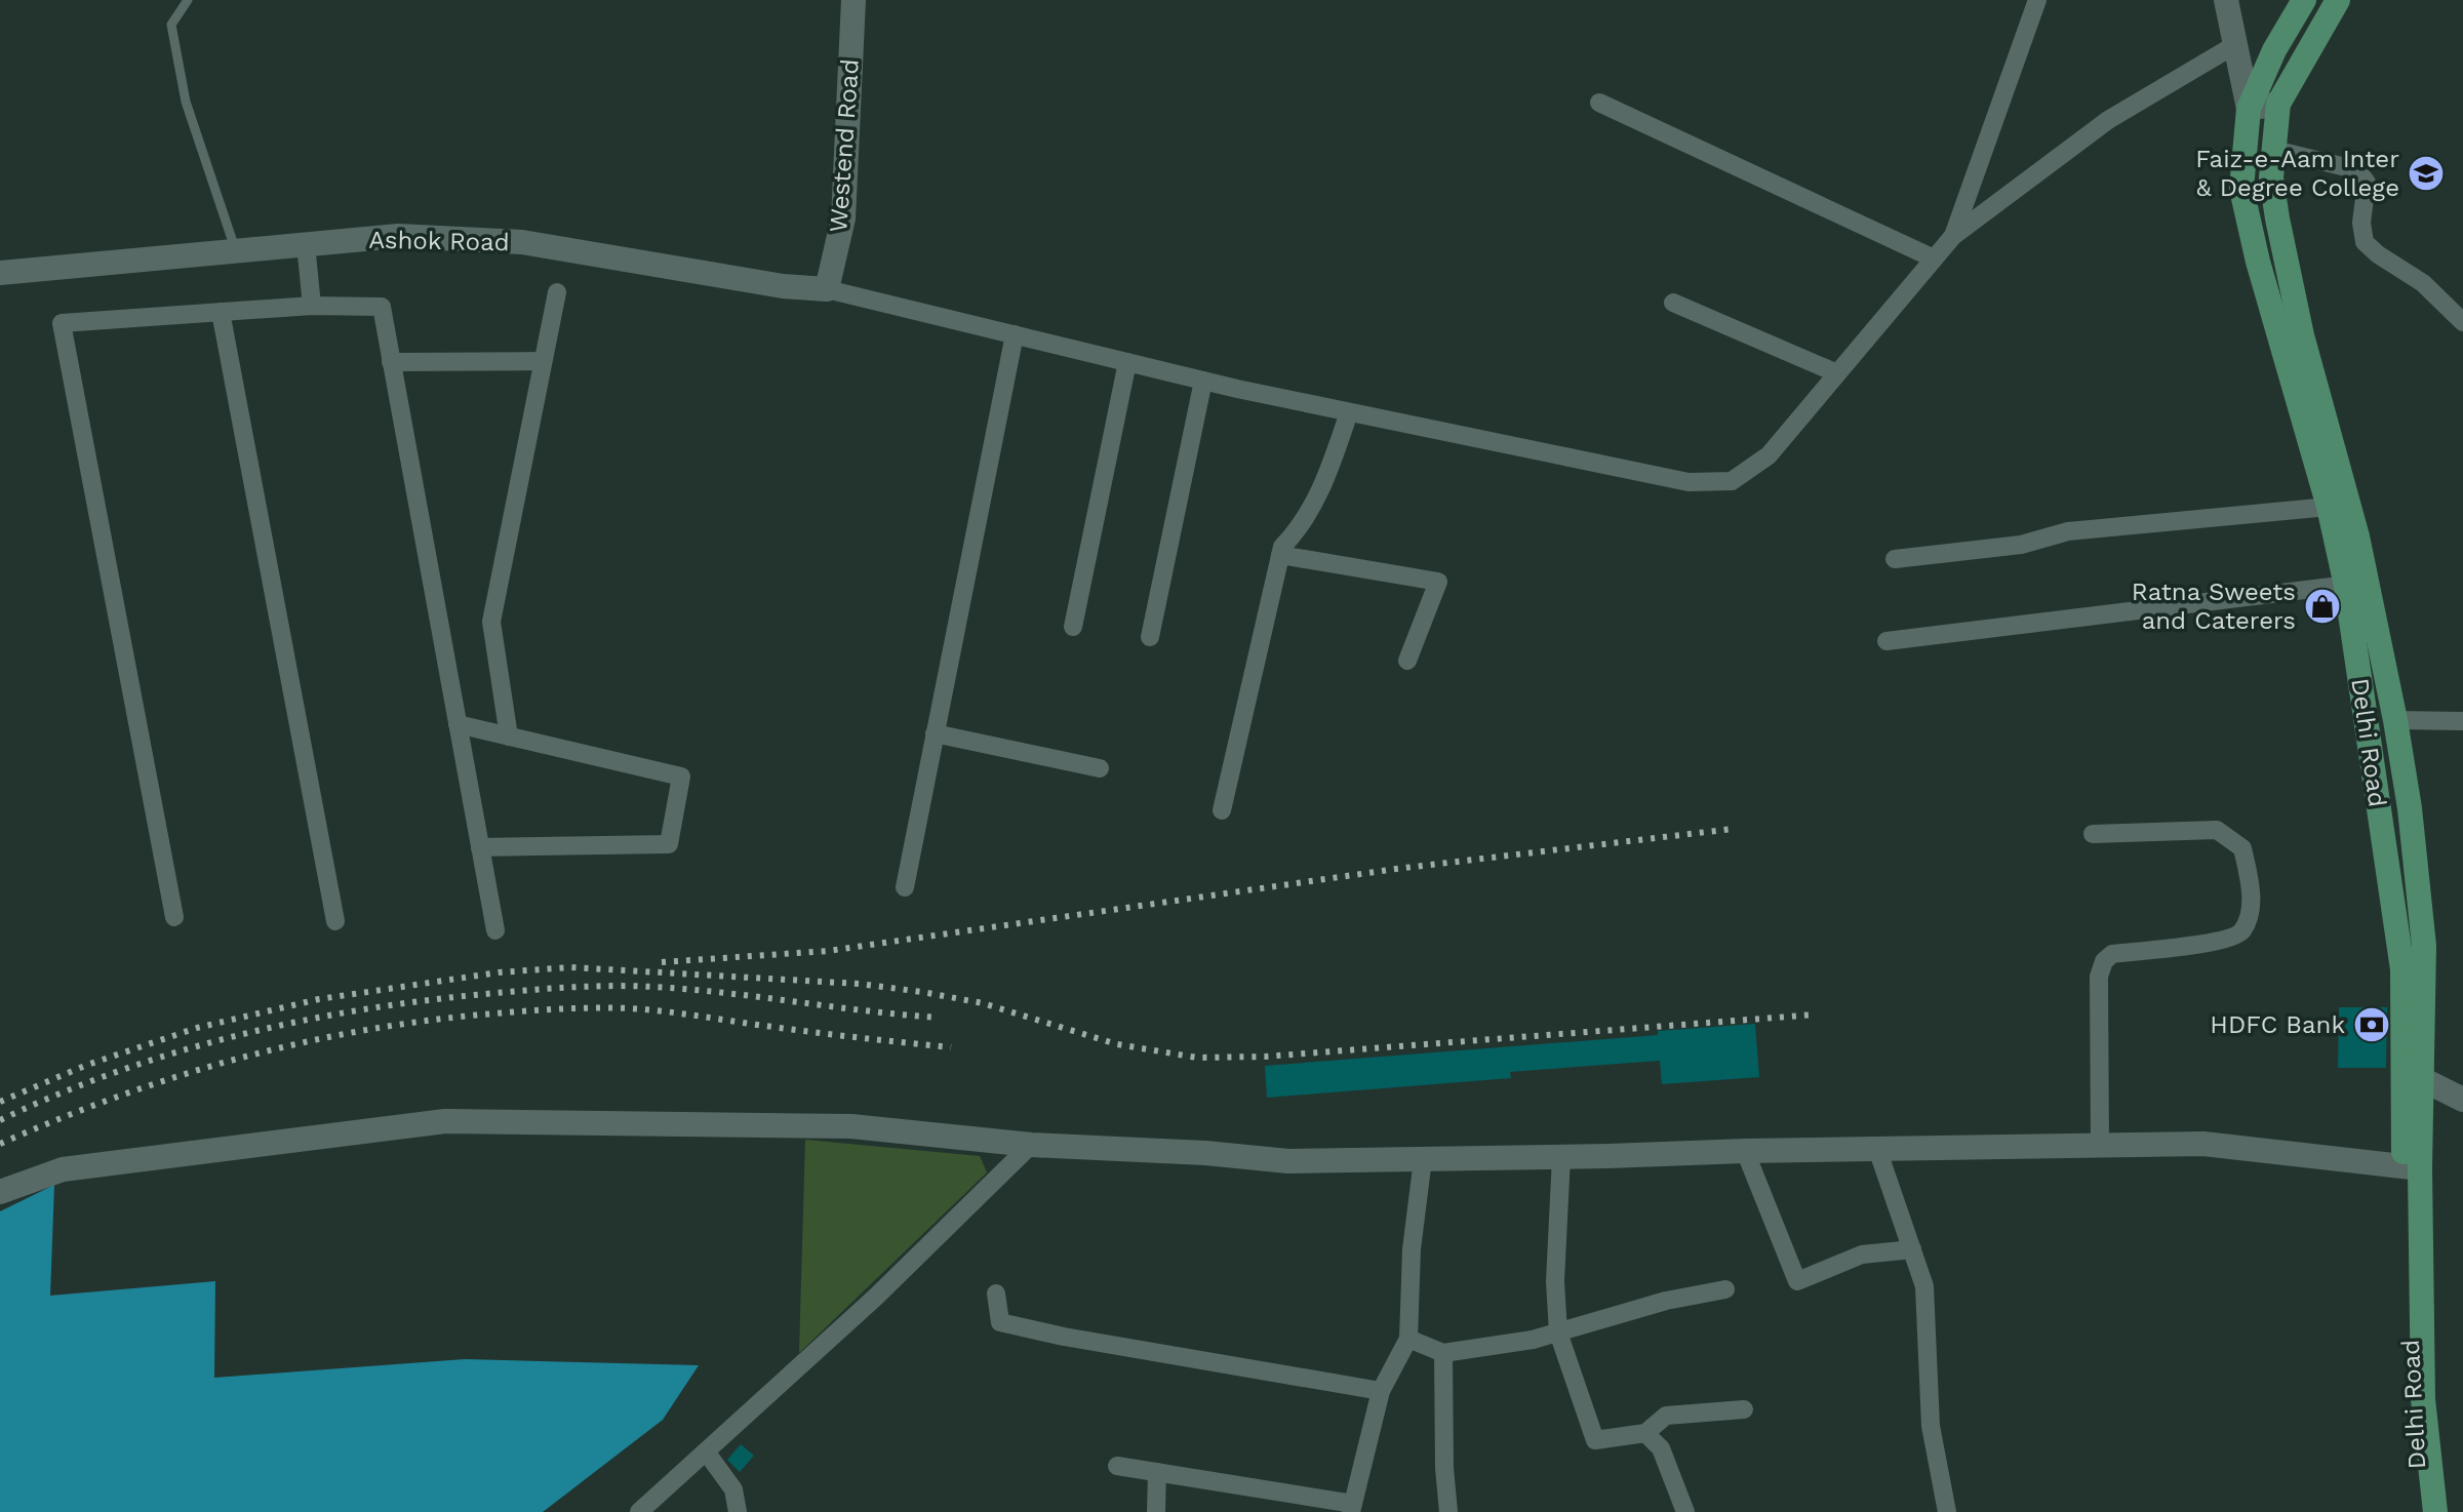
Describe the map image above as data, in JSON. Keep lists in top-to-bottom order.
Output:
{
  "streets": {
    "main road": ["Delhi Road"],
    "street": ["Westend Road", "Ashok Road"]
  },
  "crossings": [
    ["Westend Road", "Ashok Road"]
  ],
  "places": {
    "school or university": ["Faiz-e-Aam Inter & Degree College"],
    "shop": ["Ratna Sweets and Caterers"],
    "bank": ["HDFC Bank"]
  }
}
